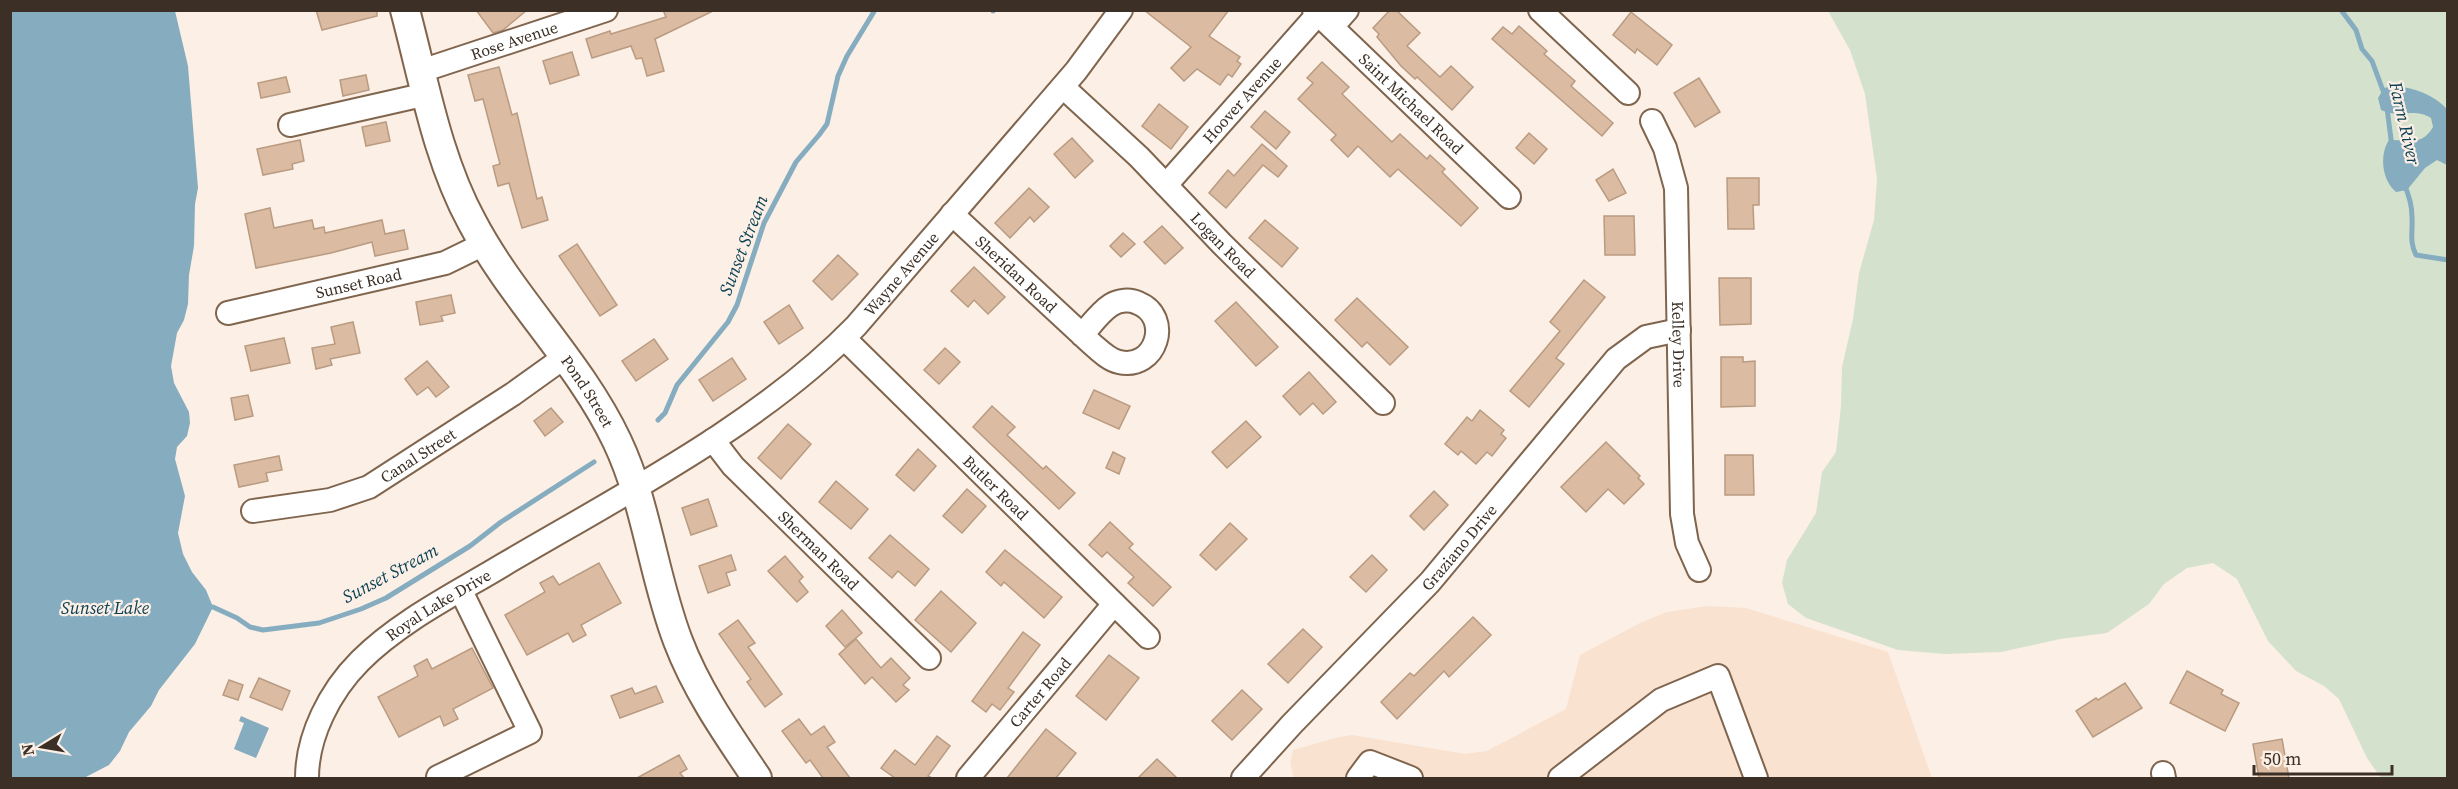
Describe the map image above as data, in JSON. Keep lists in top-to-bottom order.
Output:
{
  "streets": {
    "main road": ["Pond Street"],
    "street": [
      "Rose Avenue",
      "Hoover Avenue",
      "Saint Michael Road",
      "Logan Road",
      "Wayne Avenue",
      "Sheridan Road",
      "Sunset Road",
      "Kelley Drive",
      "Canal Street",
      "Butler Road",
      "Graziano Drive",
      "Sherman Road",
      "Royal Lake Drive",
      "Carter Road"
    ]
  },
  "crossings": [
    ["Rose Avenue", "Pond Street"],
    ["Hoover Avenue", "Saint Michael Road"],
    ["Hoover Avenue", "Logan Road"],
    ["Logan Road", "Wayne Avenue"],
    ["Wayne Avenue", "Sheridan Road"],
    ["Wayne Avenue", "Pond Street"],
    ["Wayne Avenue", "Butler Road"],
    ["Wayne Avenue", "Sherman Road"],
    ["Wayne Avenue", "Royal Lake Drive"],
    ["Sunset Road", "Pond Street"],
    ["Kelley Drive", "Graziano Drive"],
    ["Pond Street", "Canal Street"],
    ["Pond Street", "Royal Lake Drive"],
    ["Butler Road", "Carter Road"]
  ],
  "water": ["Farm River", "Sunset Stream", "Sunset Lake"],
  "scale_bar": "50 m",
  "north": "left"
}
